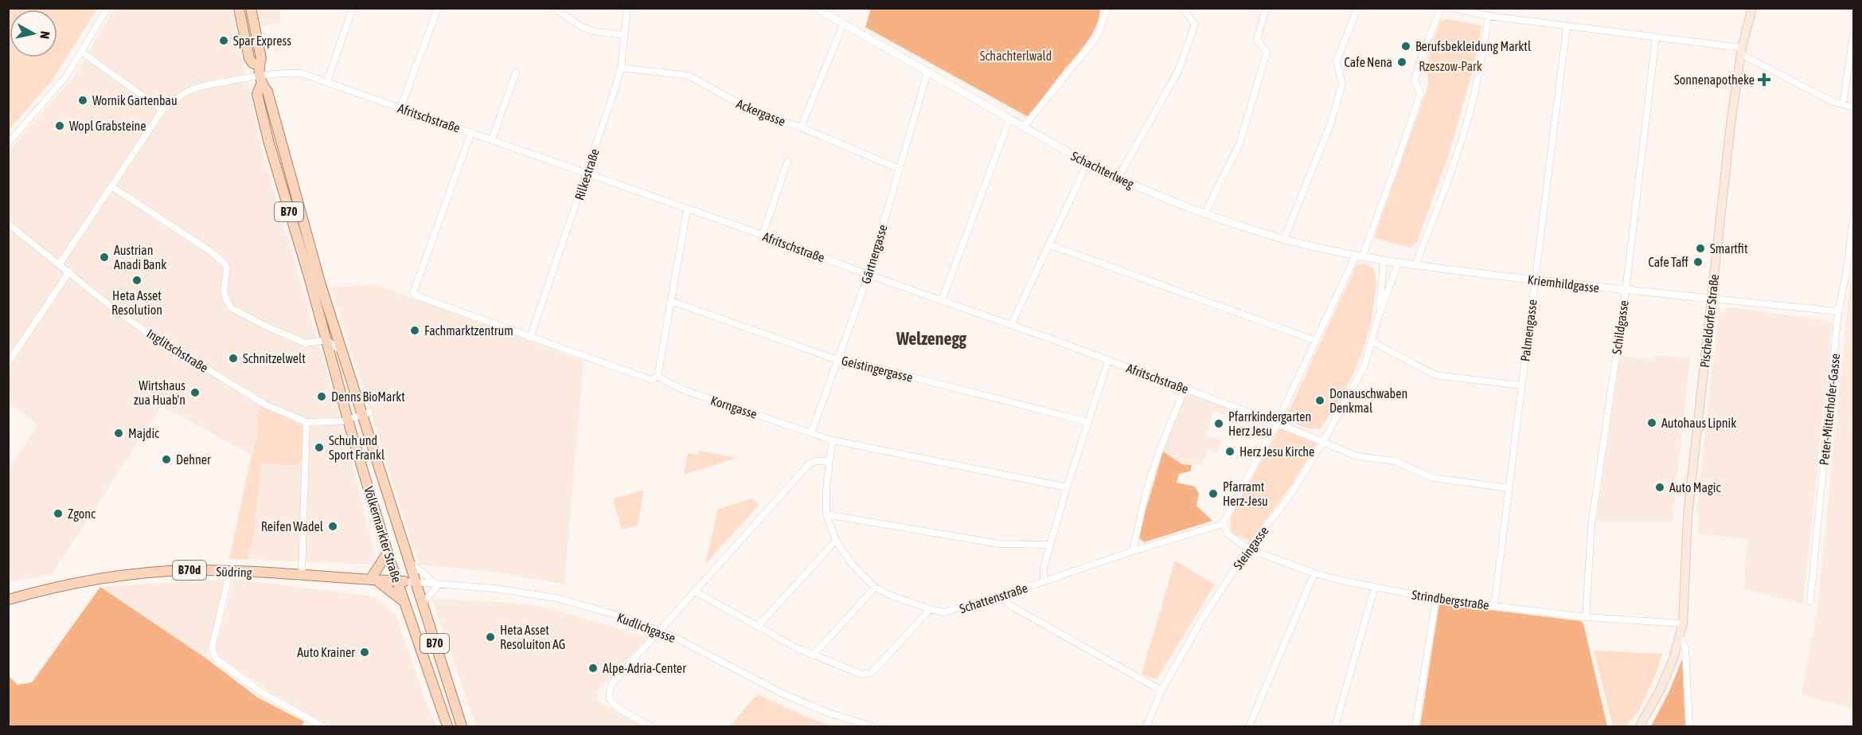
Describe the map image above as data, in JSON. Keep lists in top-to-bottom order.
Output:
{
  "streets": {
    "main road": [
      "B70",
      "Pischeldorfer Straße",
      "Völkermarkter Straße",
      "B70d",
      "Südring"
    ],
    "street": [
      "Ackergasse",
      "Afritschstraße",
      "Schachterlweg",
      "Rilkestraße",
      "Gärtnergasse",
      "Kriemhildgasse",
      "Schildgasse",
      "Palmengasse",
      "Inglitschstraße",
      "Geistingergasse",
      "Korngasse",
      "Peter-Mitterhofer-Gasse",
      "Steingasse",
      "Schattenstraße",
      "Strindbergstraße",
      "Kudlichgasse"
    ]
  },
  "crossings": [
    ["Ackergasse", "Rilkestraße"],
    ["Ackergasse", "Gärtnergasse"],
    ["Afritschstraße", "Rilkestraße"],
    ["Afritschstraße", "Gärtnergasse"],
    ["Afritschstraße", "Palmengasse"],
    ["Afritschstraße", "Korngasse"],
    ["Afritschstraße", "Völkermarkter Straße"],
    ["Afritschstraße", "Steingasse"],
    ["Schachterlweg", "Gärtnergasse"],
    ["Schachterlweg", "Kriemhildgasse"],
    ["Schachterlweg", "Steingasse"],
    ["Rilkestraße", "Korngasse"],
    ["Gärtnergasse", "Geistingergasse"],
    ["Gärtnergasse", "Korngasse"],
    ["Kriemhildgasse", "Pischeldorfer Straße"],
    ["Kriemhildgasse", "Schildgasse"],
    ["Kriemhildgasse", "Palmengasse"],
    ["Pischeldorfer Straße", "Strindbergstraße"],
    ["Schildgasse", "Strindbergstraße"],
    ["Palmengasse", "Strindbergstraße"],
    ["Inglitschstraße", "Völkermarkter Straße"],
    ["Korngasse", "Schattenstraße"],
    ["Steingasse", "Schattenstraße"],
    ["Steingasse", "Strindbergstraße"],
    ["Südring", "Kudlichgasse"]
  ],
  "districts": ["Welzenegg"],
  "parks": ["Schachterlwald", "Rzeszow-Park"],
  "places": {
    "other": [
      "Spar Express",
      "Berufsbekleidung Marktl",
      "Cafe Nena",
      "Wornik Gartenbau",
      "Wopl Grabsteine",
      "Smartfit",
      "Austrian Anadi Bank",
      "Cafe Taff",
      "Heta Asset Resolution",
      "Fachmarktzentrum",
      "Schnitzelwelt",
      "Wirtshaus zua Huab'n",
      "Denns BioMarkt",
      "Donauschwaben Denkmal",
      "Autohaus Lipnik",
      "Pfarrkindergarten Herz Jesu",
      "Majdic",
      "Schuh und Sport Frankl",
      "Herz Jesu Kirche",
      "Dehner",
      "Auto Magic",
      "Pfarramt Herz-Jesu",
      "Zgonc",
      "Reifen Wadel",
      "Heta Asset Resoluiton AG",
      "Auto Krainer",
      "Alpe-Adria-Center"
    ],
    "health": ["Sonnenapotheke"]
  },
  "north": "right"
}
